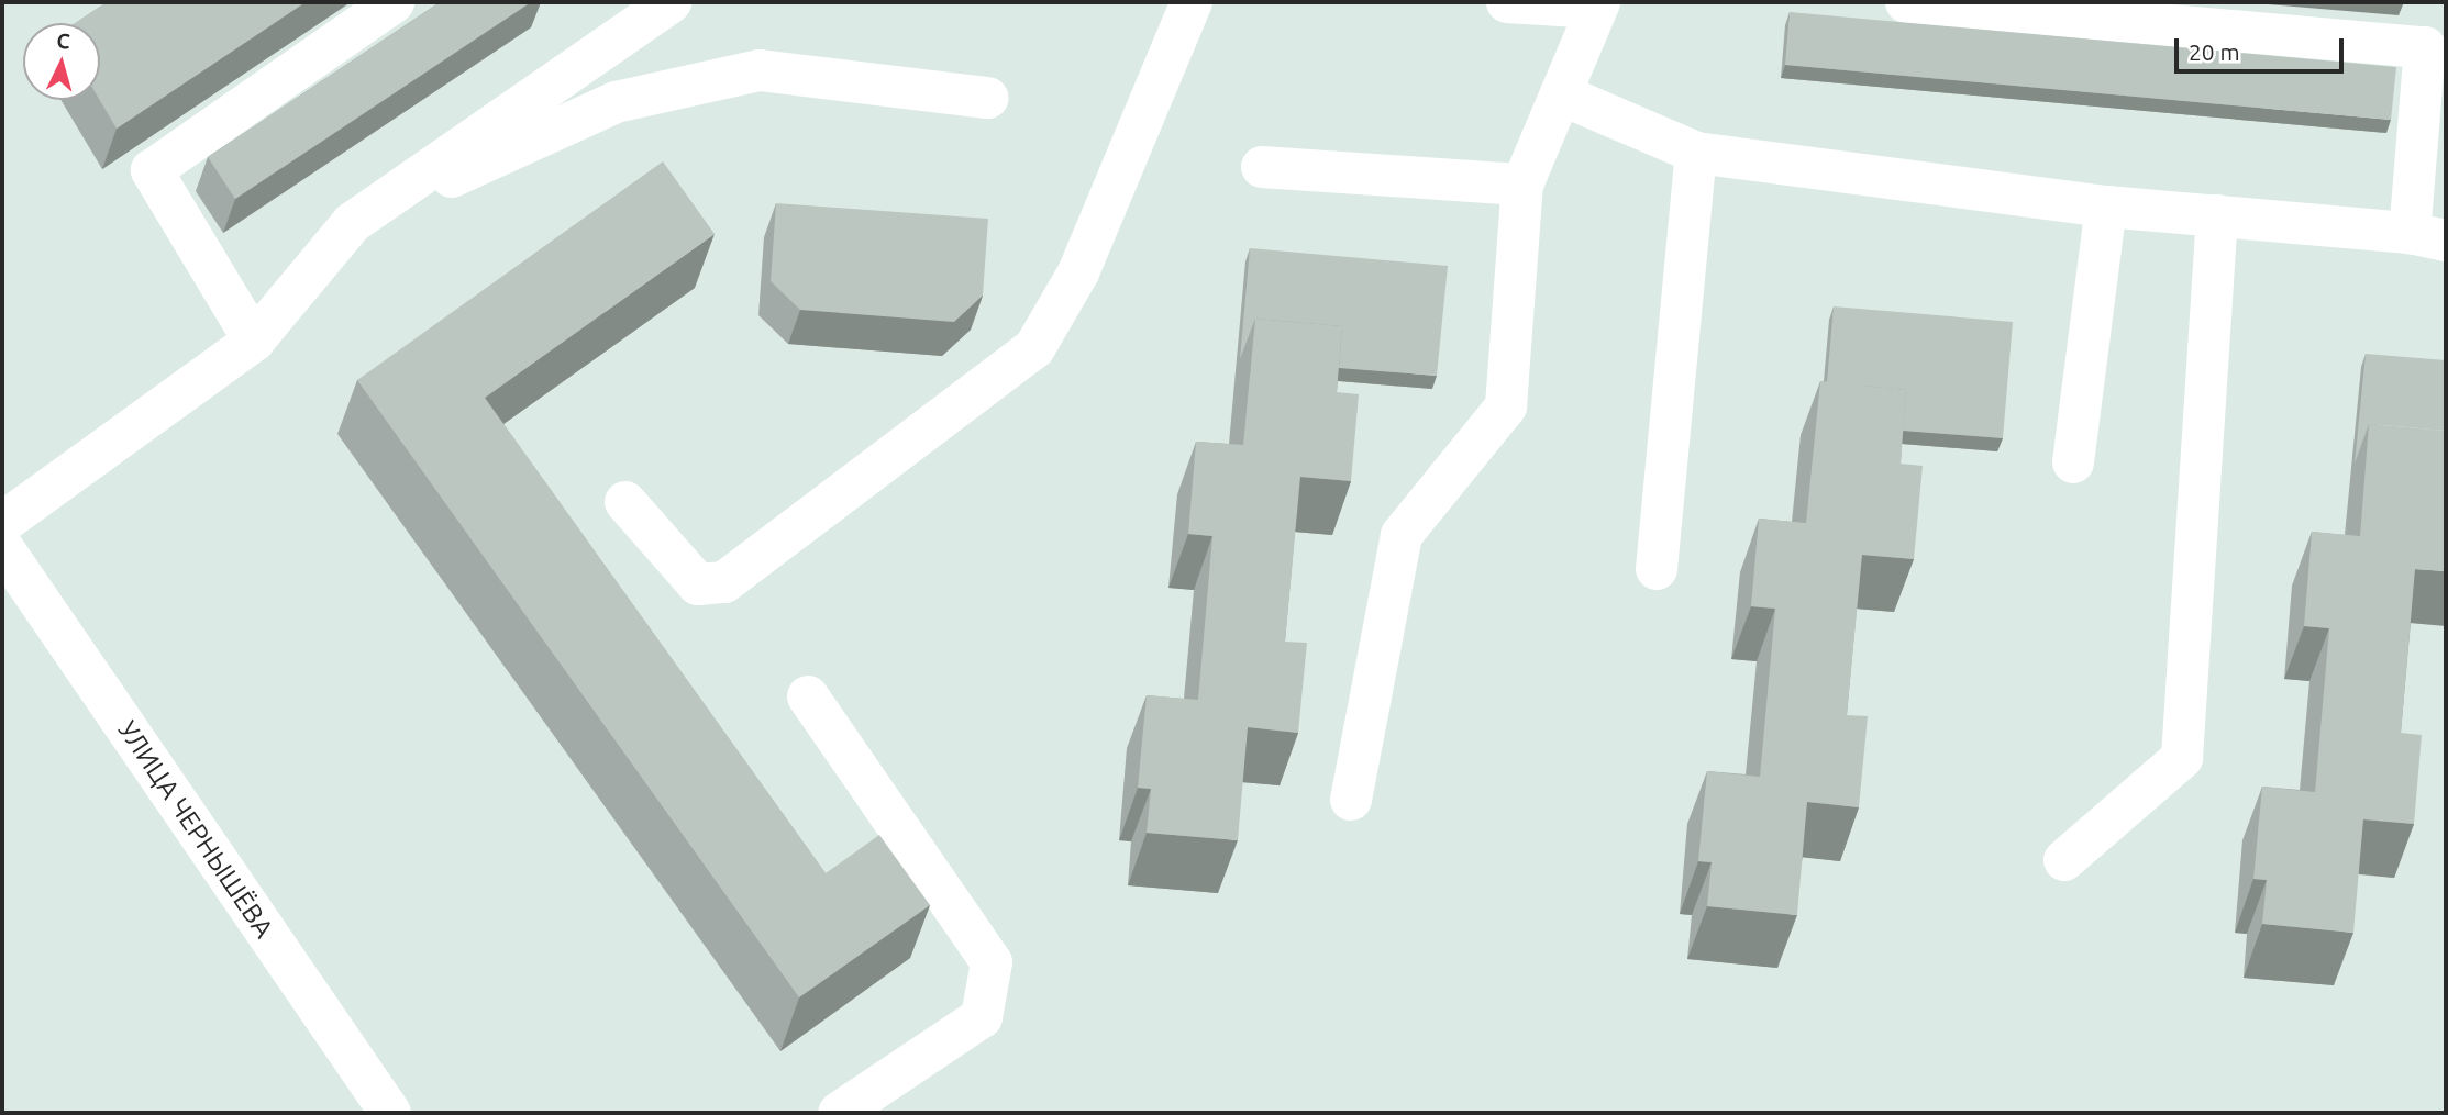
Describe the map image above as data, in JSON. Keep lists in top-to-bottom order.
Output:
{
  "streets": {
    "street": ["УЛИЦА ЧЕРНЫШЁВА"]
  },
  "scale_bar": "20 m",
  "north": "top"
}
